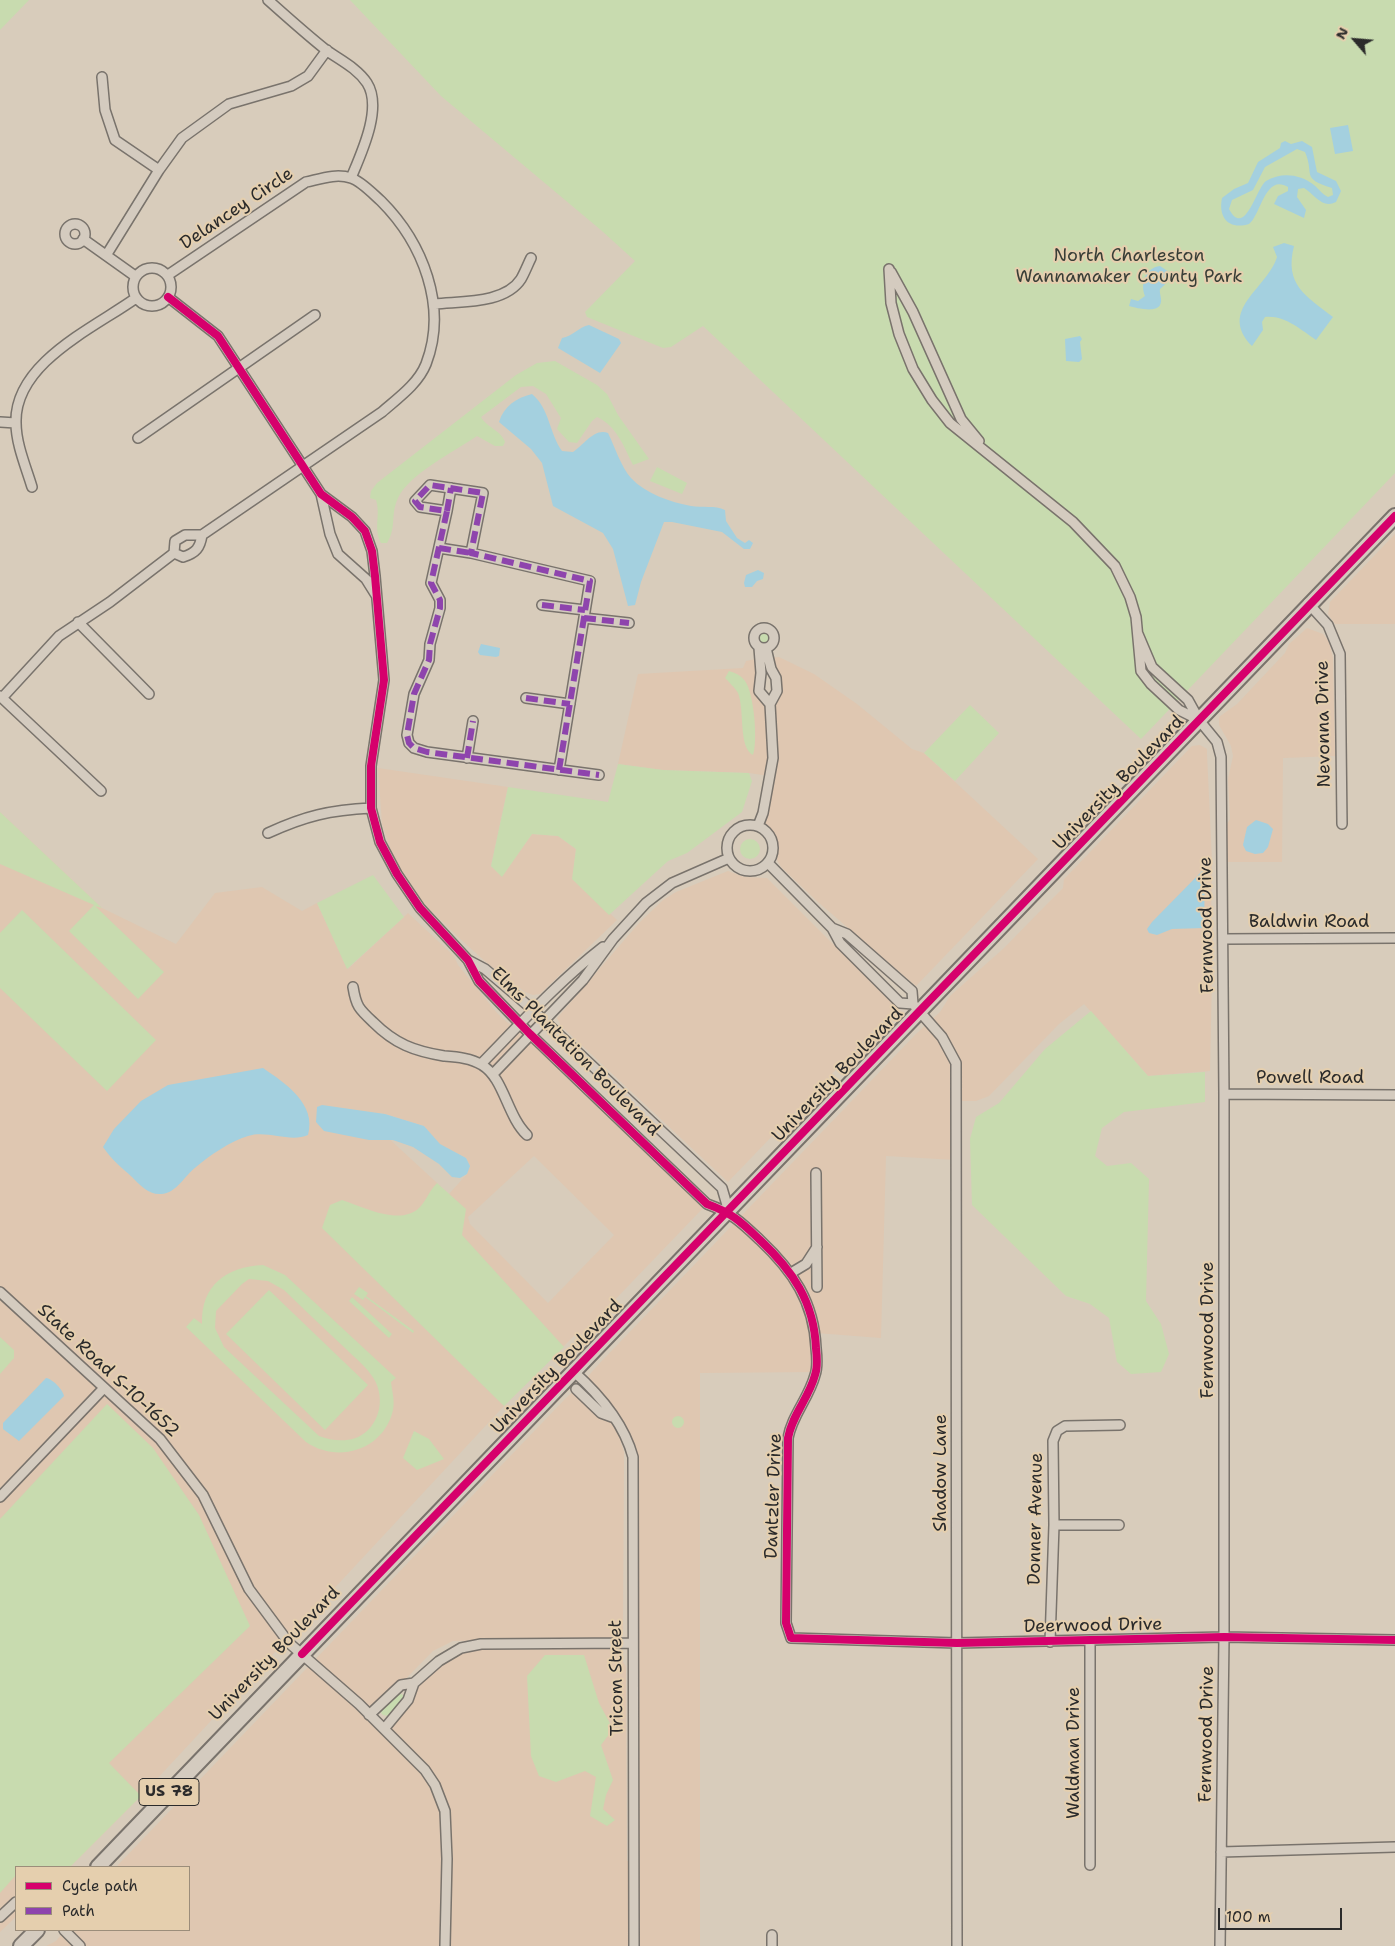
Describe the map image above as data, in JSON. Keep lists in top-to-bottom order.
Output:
{
  "streets": {
    "main road": ["University Boulevard", "US 78"],
    "street": [
      "Delancey Circle",
      "Nevonna Drive",
      "Baldwin Road",
      "Fernwood Drive",
      "Elms Plantation Boulevard",
      "Powell Road",
      "State Road S-10-1652",
      "Shadow Lane",
      "Dantzler Drive",
      "Donner Avenue",
      "Deerwood Drive",
      "Tricom Street",
      "Waldman Drive"
    ]
  },
  "crossings": [
    ["Delancey Circle", "Elms Plantation Boulevard"],
    ["Nevonna Drive", "University Boulevard"],
    ["University Boulevard", "Fernwood Drive"],
    ["University Boulevard", "Elms Plantation Boulevard"],
    ["University Boulevard", "State Road S-10-1652"],
    ["University Boulevard", "Shadow Lane"],
    ["University Boulevard", "Dantzler Drive"],
    ["University Boulevard", "Tricom Street"],
    ["Baldwin Road", "Fernwood Drive"],
    ["Fernwood Drive", "Powell Road"],
    ["Fernwood Drive", "Deerwood Drive"],
    ["Elms Plantation Boulevard", "Dantzler Drive"],
    ["Shadow Lane", "Deerwood Drive"],
    ["Dantzler Drive", "Deerwood Drive"],
    ["Donner Avenue", "Deerwood Drive"],
    ["Deerwood Drive", "Waldman Drive"]
  ],
  "parks": ["North Charleston Wannamaker County Park"],
  "legend": ["Cycle path", "Path"],
  "scale_bar": "100 m",
  "north": "top left"
}
